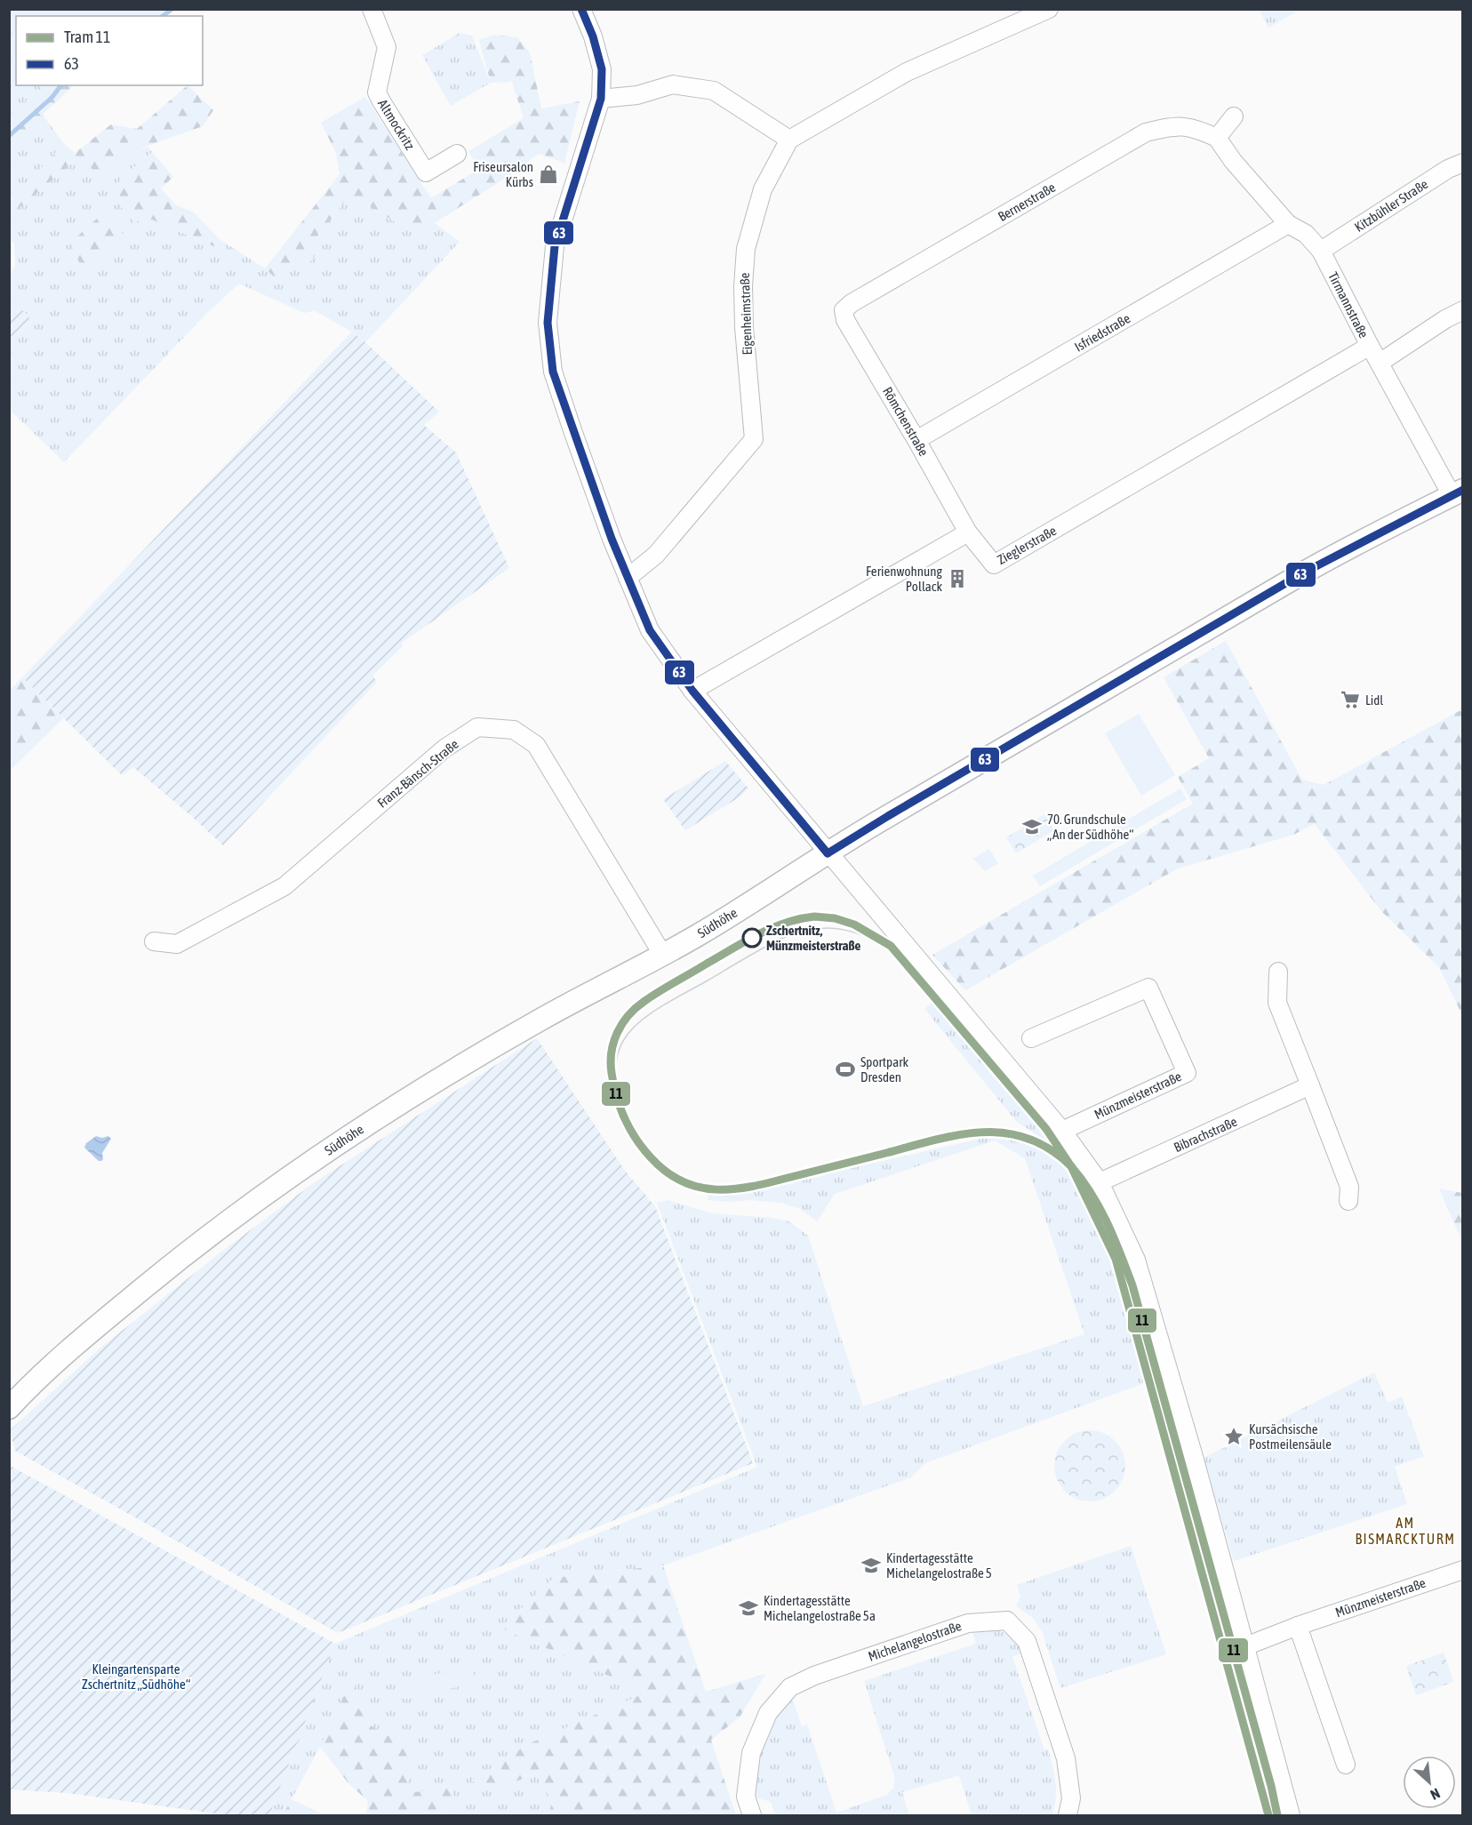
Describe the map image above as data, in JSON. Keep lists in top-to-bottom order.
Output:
{
  "streets": {
    "street": [
      "Altmockritz",
      "Bernerstraße",
      "Kitzbühler Straße",
      "Tirmannstraße",
      "Eigenheimstraße",
      "Isfriedstraße",
      "Römchenstraße",
      "Zieglerstraße",
      "Franz-Bänsch-Straße",
      "Südhöhe",
      "Münzmeisterstraße",
      "Bibrachstraße",
      "Michelangelostraße"
    ]
  },
  "crossings": [
    ["Bernerstraße", "Tirmannstraße"],
    ["Bernerstraße", "Römchenstraße"],
    ["Kitzbühler Straße", "Tirmannstraße"],
    ["Tirmannstraße", "Isfriedstraße"],
    ["Tirmannstraße", "Zieglerstraße"],
    ["Tirmannstraße", "Südhöhe"],
    ["Isfriedstraße", "Römchenstraße"],
    ["Römchenstraße", "Zieglerstraße"],
    ["Franz-Bänsch-Straße", "Südhöhe"]
  ],
  "districts": ["AM BISMARCKTURM"],
  "parks": ["Kleingartensparte Zschertnitz „Südhöhe“"],
  "places": {
    "shop": ["Friseursalon Kürbs"],
    "building": ["Ferienwohnung Pollack"],
    "supermarket": ["Lidl"],
    "school or university": ["70. Grundschule „An der Südhöhe“", "Kindertagesstätte Michelangelostraße 5", "Kindertagesstätte Michelangelostraße 5a"],
    "other": ["Zschertnitz, Münzmeisterstraße"],
    "sports": ["Sportpark Dresden"],
    "place": ["Kursächsische Postmeilensäule"]
  },
  "lines": ["transit line 63", "tram line 11"],
  "legend": ["Tram 11", "63"],
  "north": "bottom right"
}
